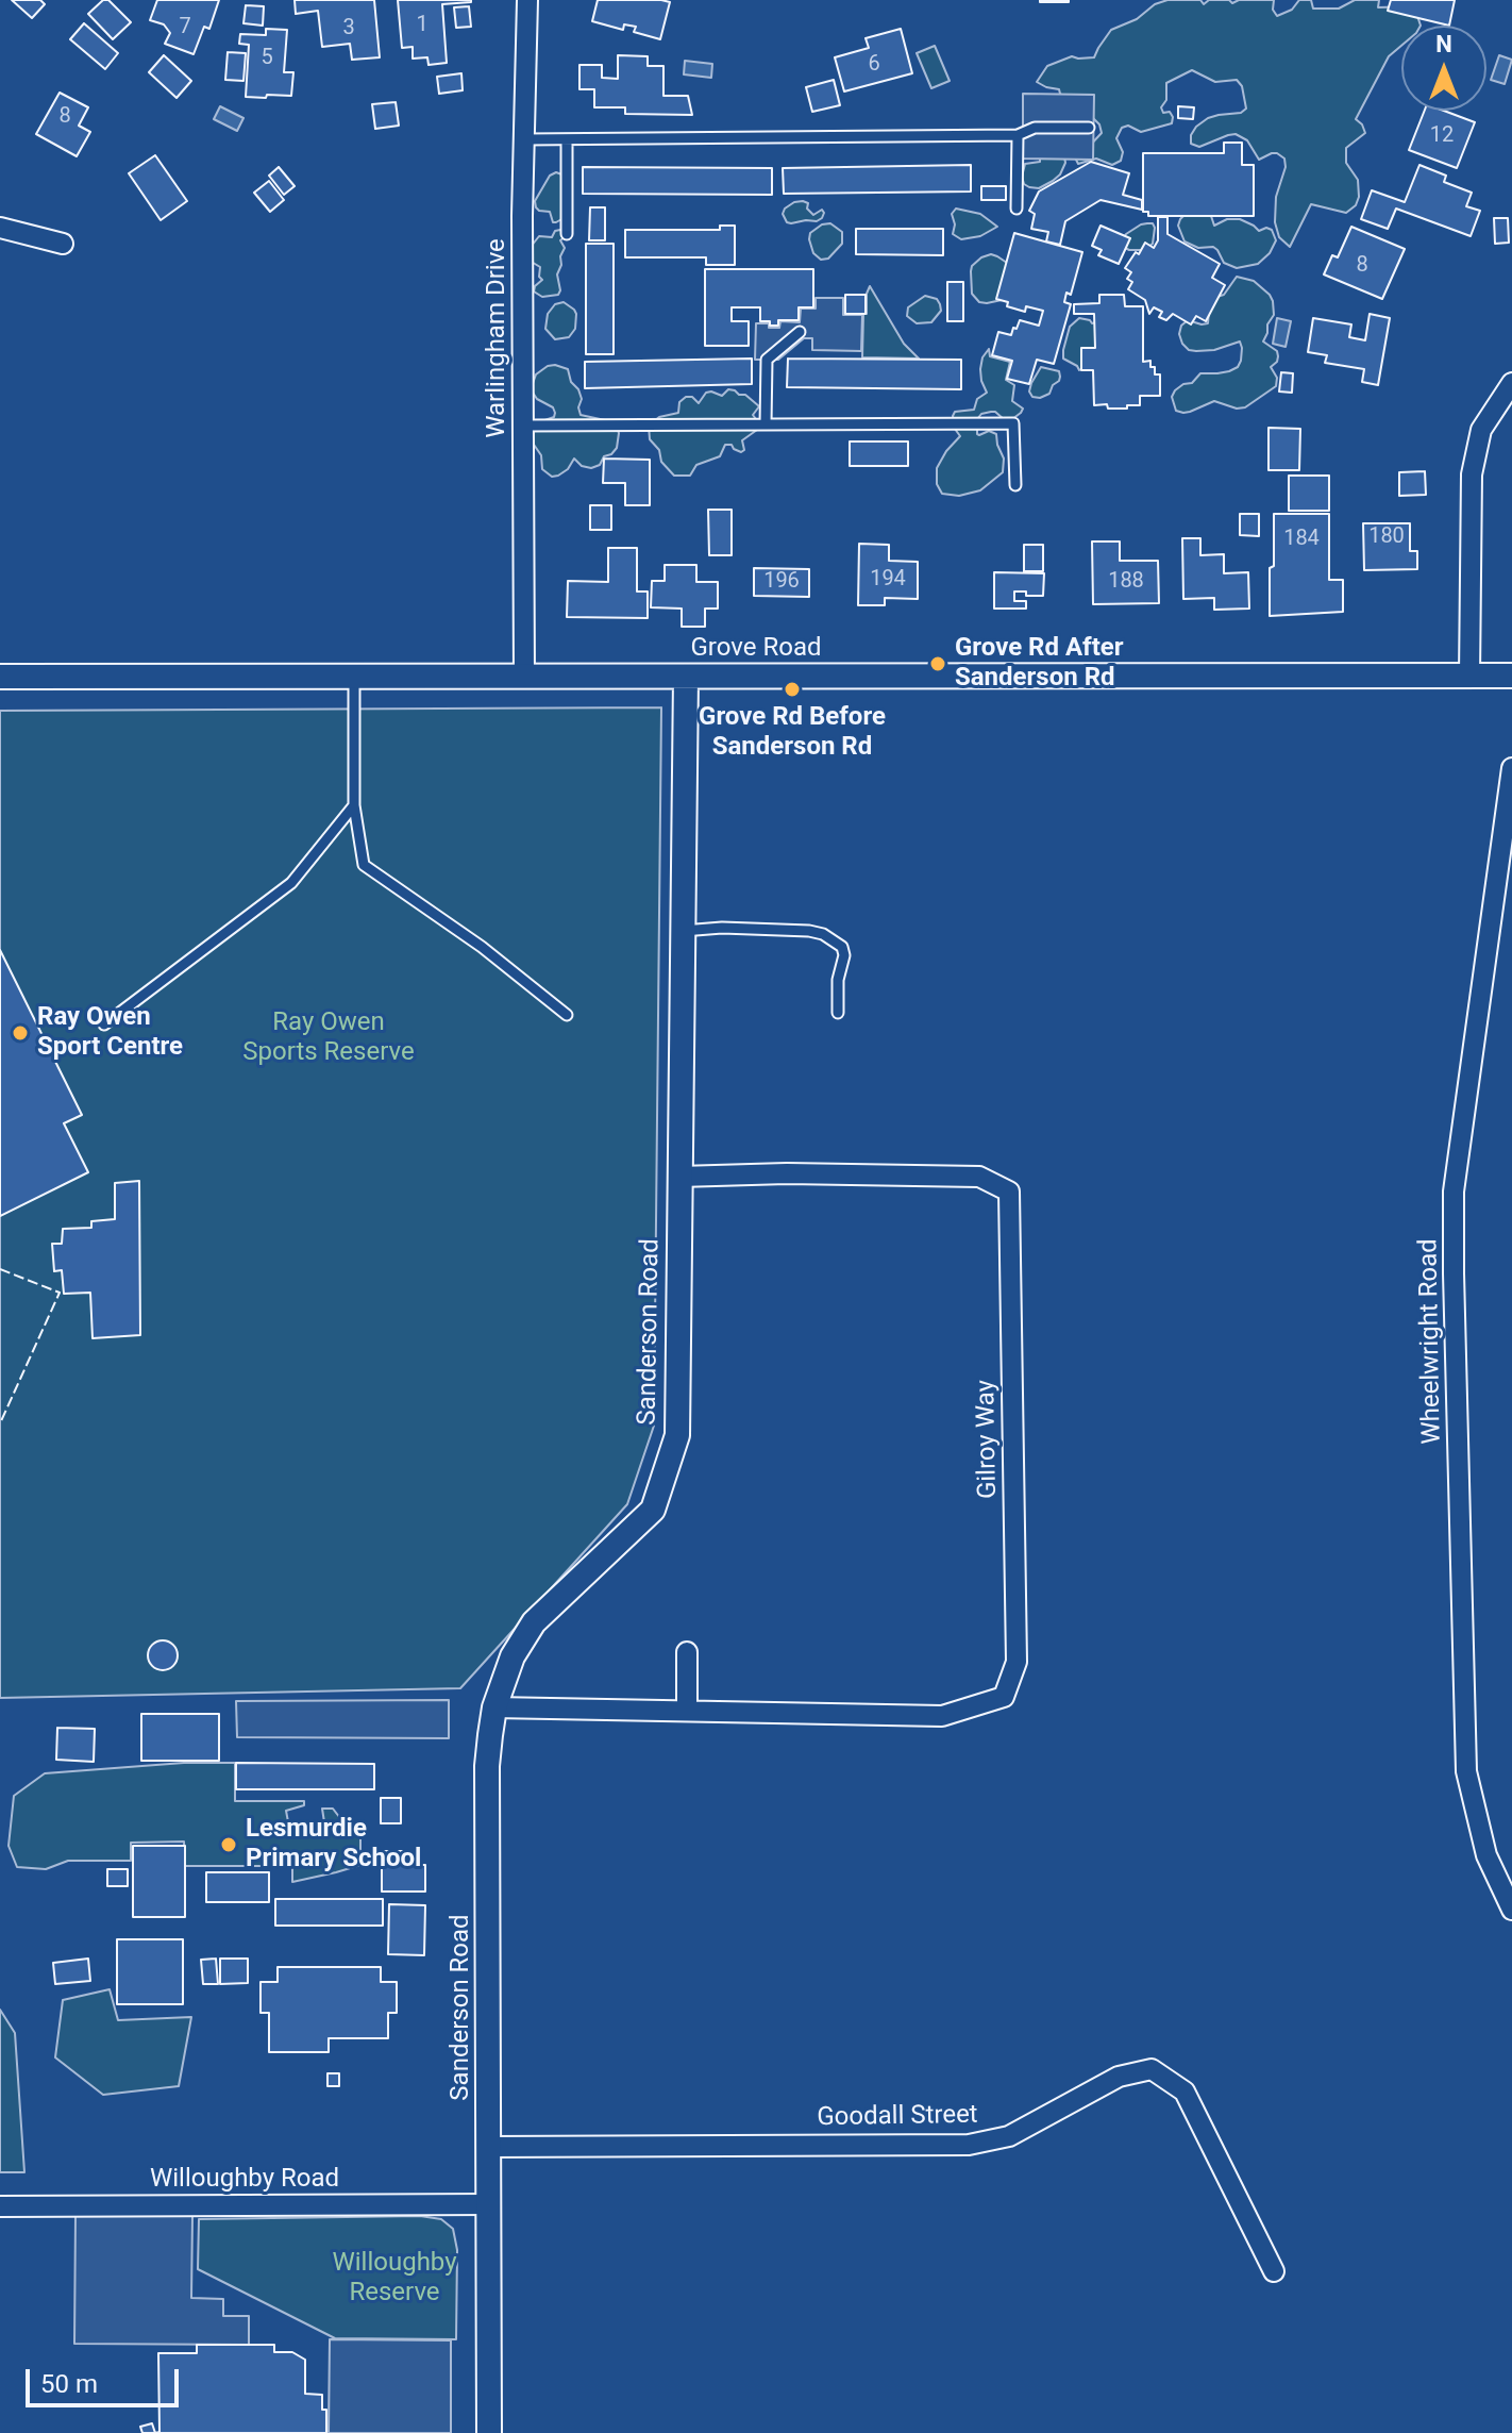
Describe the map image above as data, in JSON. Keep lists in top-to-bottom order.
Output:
{
  "streets": {
    "street": [
      "Warlingham Drive",
      "Grove Road",
      "Sanderson Road",
      "Wheelwright Road",
      "Gilroy Way",
      "Goodall Street",
      "Willoughby Road"
    ]
  },
  "crossings": [
    ["Warlingham Drive", "Grove Road"],
    ["Grove Road", "Sanderson Road"],
    ["Sanderson Road", "Gilroy Way"],
    ["Sanderson Road", "Goodall Street"],
    ["Sanderson Road", "Willoughby Road"]
  ],
  "parks": ["Ray Owen Sports Reserve", "Willoughby Reserve"],
  "places": [
    "Grove Rd After Sanderson Rd",
    "Grove Rd Before Sanderson Rd",
    "Ray Owen Sport Centre",
    "Lesmurdie Primary School"
  ],
  "house_numbers": [
    "1",
    "7",
    "3",
    "5",
    "6",
    "8",
    "12",
    "8",
    "180",
    "184",
    "194",
    "196",
    "188"
  ],
  "scale_bar": "50 m",
  "north": "top"
}
